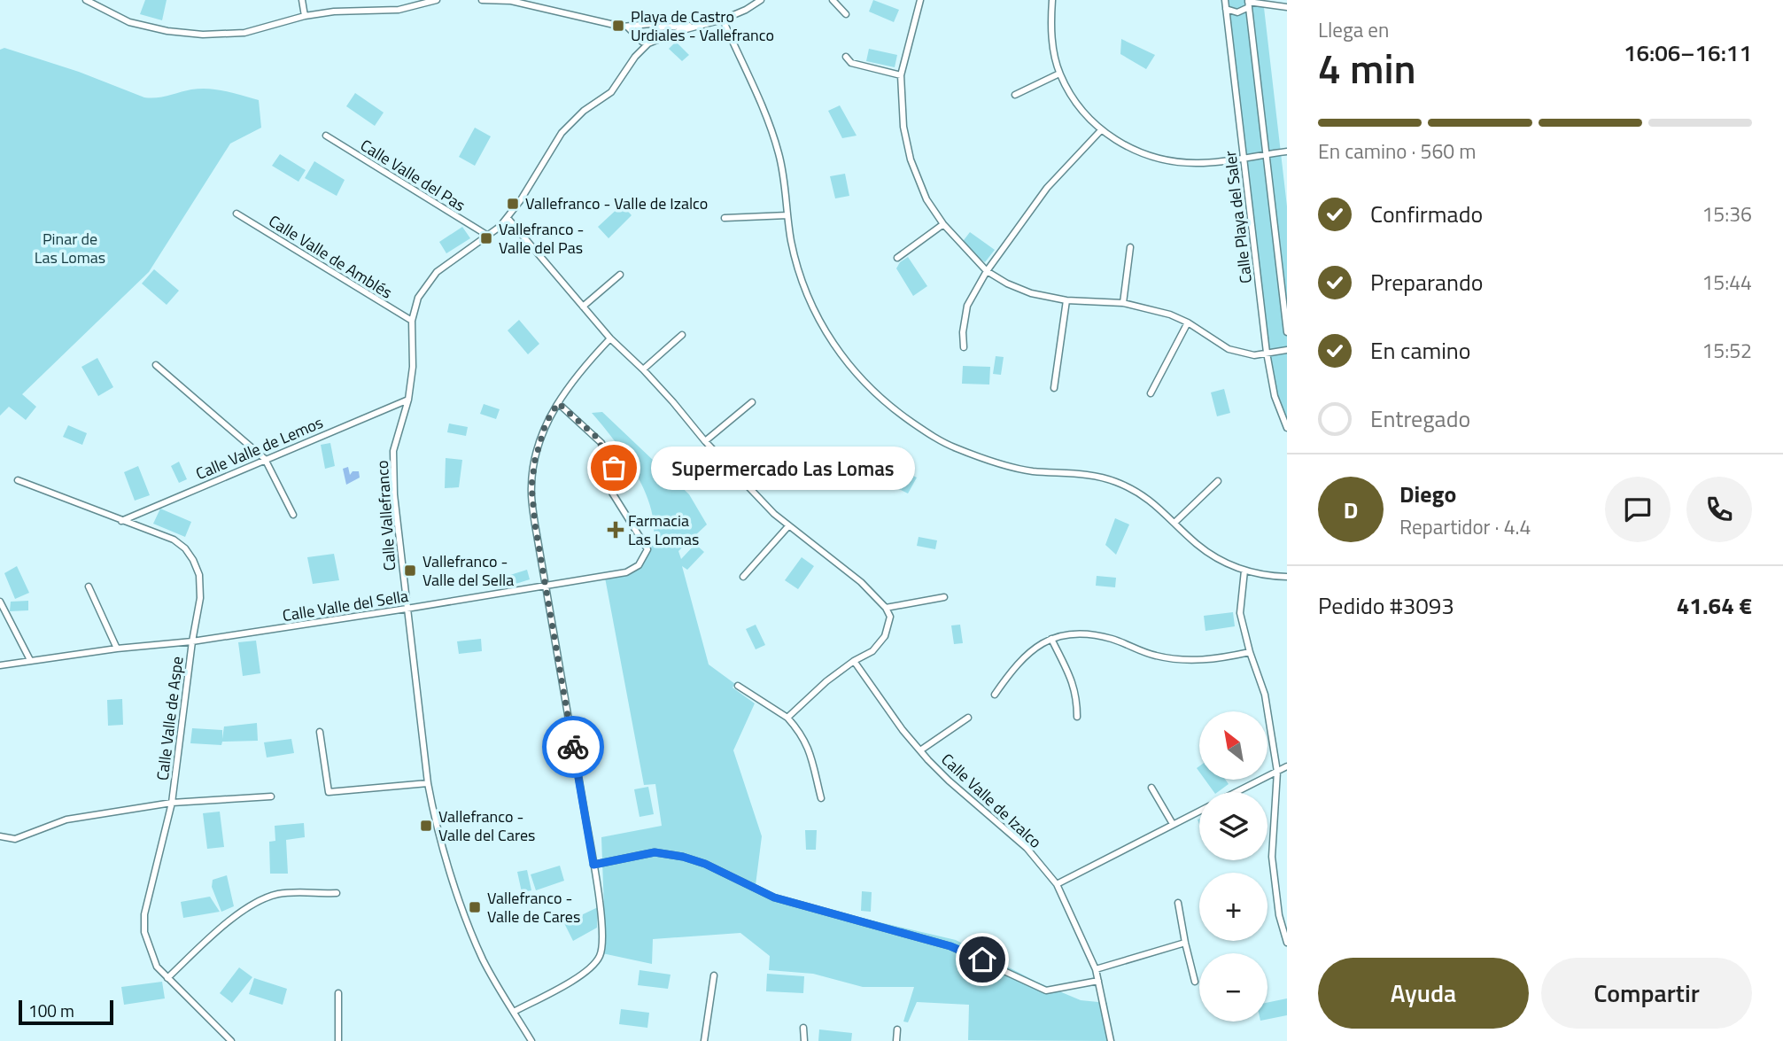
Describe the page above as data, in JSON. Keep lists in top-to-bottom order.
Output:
{
  "streets": {
    "street": [
      "Calle Valle del Pas",
      "Calle Playa del Saler",
      "Calle Valle de Amblés",
      "Calle Valle de Lemos",
      "Calle Vallefranco",
      "Calle Valle del Sella",
      "Calle Valle de Aspe",
      "Calle Valle de Izalco"
    ]
  },
  "crossings": [
    ["Calle Valle del Pas", "Calle Vallefranco"],
    ["Calle Valle de Amblés", "Calle Vallefranco"],
    ["Calle Valle de Lemos", "Calle Vallefranco"],
    ["Calle Valle de Lemos", "Calle Valle de Aspe"],
    ["Calle Vallefranco", "Calle Valle del Sella"],
    ["Calle Valle del Sella", "Calle Valle de Aspe"]
  ],
  "parks": ["Pinar de Las Lomas"],
  "places": {
    "transit": [
      "Playa de Castro Urdiales - Vallefranco",
      "Vallefranco - Valle de Izalco",
      "Vallefranco - Valle del Pas",
      "Vallefranco - Valle del Sella",
      "Vallefranco - Valle del Cares",
      "Vallefranco - Valle de Cares"
    ],
    "other": ["Supermercado Las Lomas"],
    "health": ["Farmacia Las Lomas"]
  },
  "scale_bar": "100 m",
  "north": "top left",
  "page": {
    "heading": ["4 min", "Llega en", "16:06–16:11"],
    "panel": [
      "Diego",
      "Repartidor · 4.4",
      "Pedido #3093",
      "41.64 €"
    ],
    "bar": "En camino · 560 m",
    "list": [
      ["Confirmado", "15:36"],
      ["Preparando", "15:44"],
      ["En camino", "15:52"],
      "Entregado"
    ],
    "bubble": "Supermercado Las Lomas",
    "round": "D",
    "map_buttons": ["+", "−"],
    "buttons": ["Ayuda", "Compartir"],
    "scale": "100 m"
  }
}
